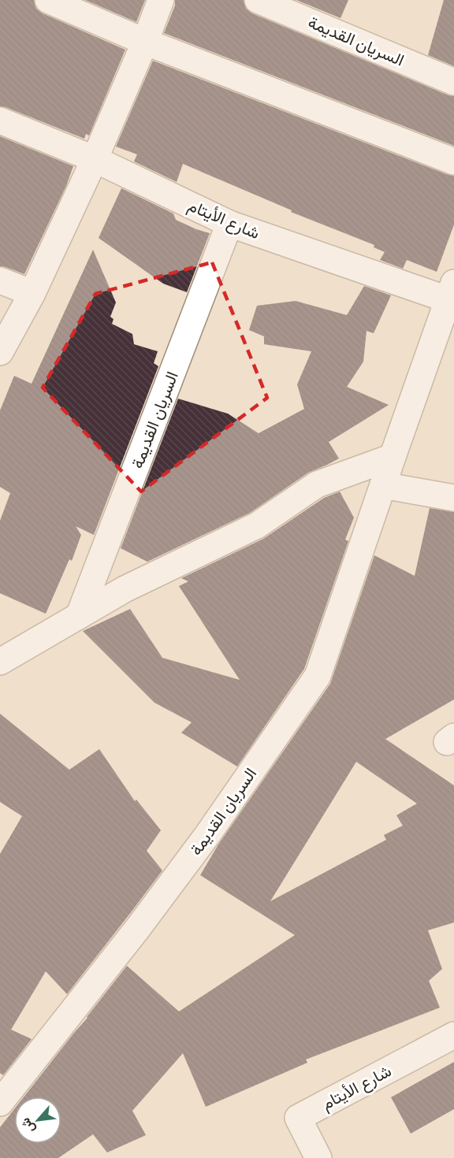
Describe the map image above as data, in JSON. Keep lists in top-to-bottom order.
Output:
{
  "streets": {
    "street": ["السريان القديمة", "شارع الأيتام"]
  },
  "crossings": [
    ["السريان القديمة", "شارع الأيتام"]
  ],
  "north": "bottom left"
}
